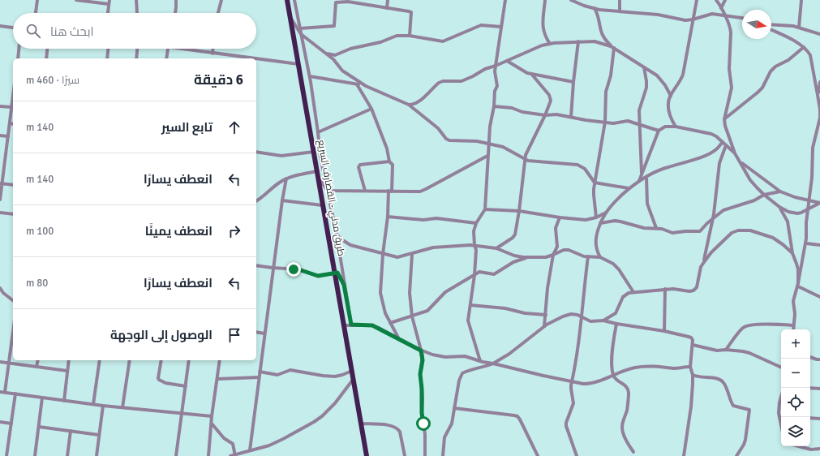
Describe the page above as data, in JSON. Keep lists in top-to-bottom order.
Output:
{
  "streets": {
    "highway": ["طريق مدني - القضارف السريع"]
  },
  "north": "right",
  "page": {
    "search": "ابحث هنا",
    "heading": ["6 دقيقة", "سيرًا · 460 m"],
    "list": [
      ["تابع السير", "140 m"],
      ["انعطف يسارًا", "140 m"],
      ["انعطف يمينًا", "100 m"],
      ["انعطف يسارًا", "80 m"],
      "الوصول إلى الوجهة"
    ],
    "map_buttons": ["+", "−"]
  }
}
